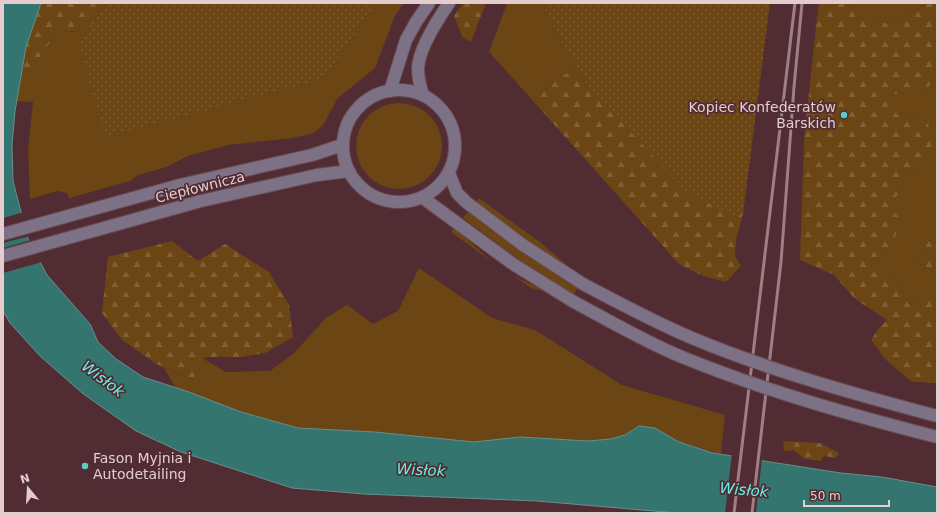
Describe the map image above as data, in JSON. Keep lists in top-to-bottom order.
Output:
{
  "streets": {
    "main road": ["Ciepłownicza"]
  },
  "water": ["Wisłok"],
  "places": ["Kopiec Konfederatów Barskich", "Fason Myjnia i Autodetailing"],
  "scale_bar": "50 m",
  "north": "top"
}
